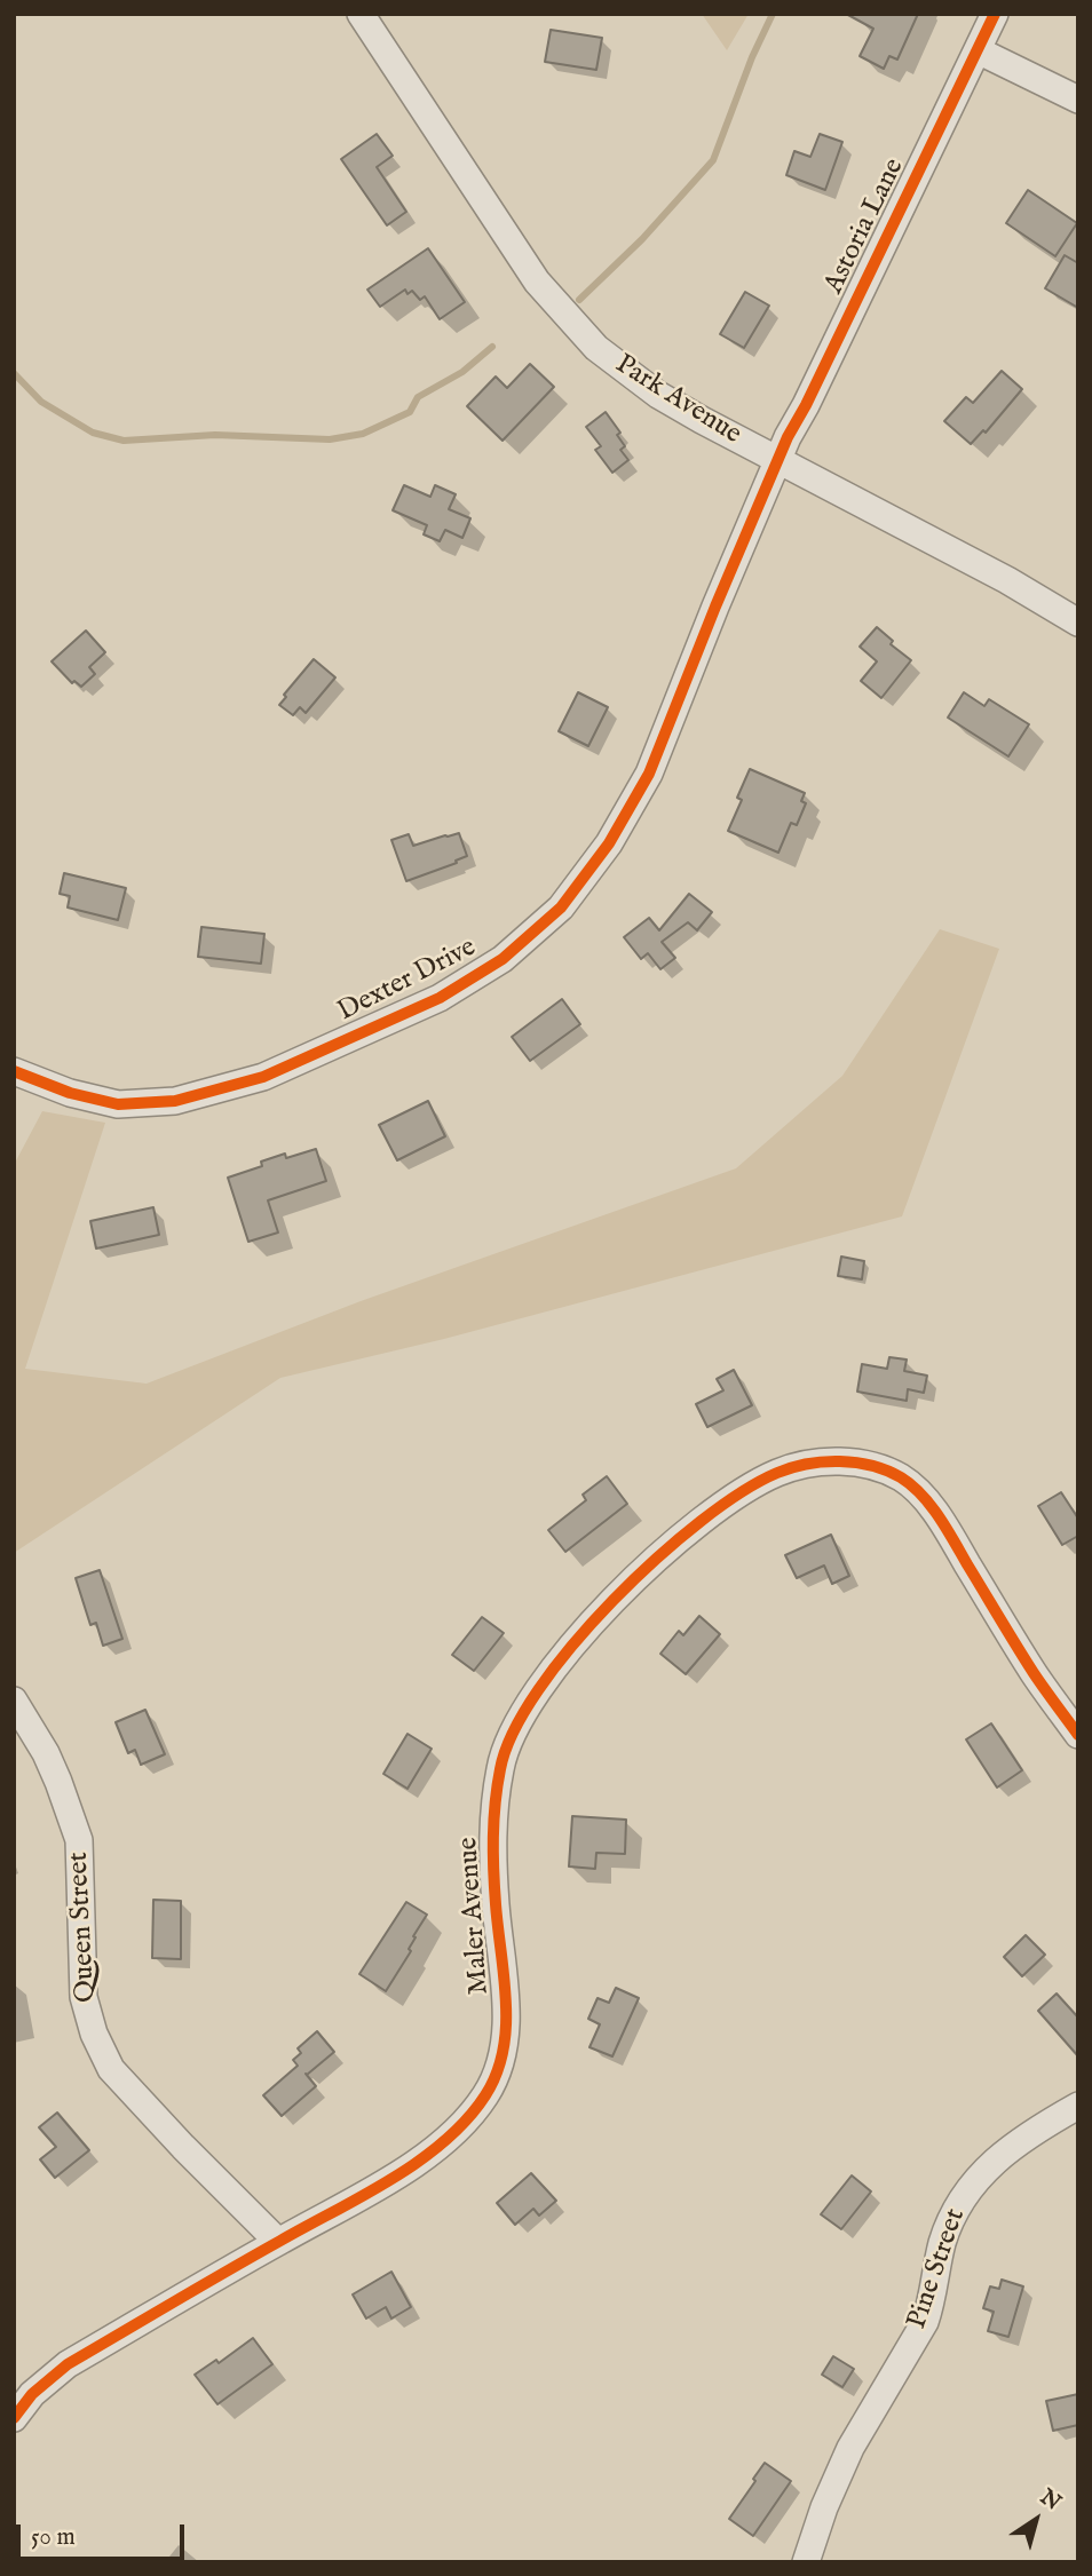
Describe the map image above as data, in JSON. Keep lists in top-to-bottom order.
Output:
{
  "streets": {
    "street": [
      "Astoria Lane",
      "Park Avenue",
      "Dexter Drive",
      "Maler Avenue",
      "Queen Street",
      "Pine Street"
    ]
  },
  "crossings": [
    ["Astoria Lane", "Park Avenue"],
    ["Astoria Lane", "Dexter Drive"],
    ["Park Avenue", "Dexter Drive"],
    ["Maler Avenue", "Queen Street"]
  ],
  "scale_bar": "50 m",
  "north": "top right"
}
